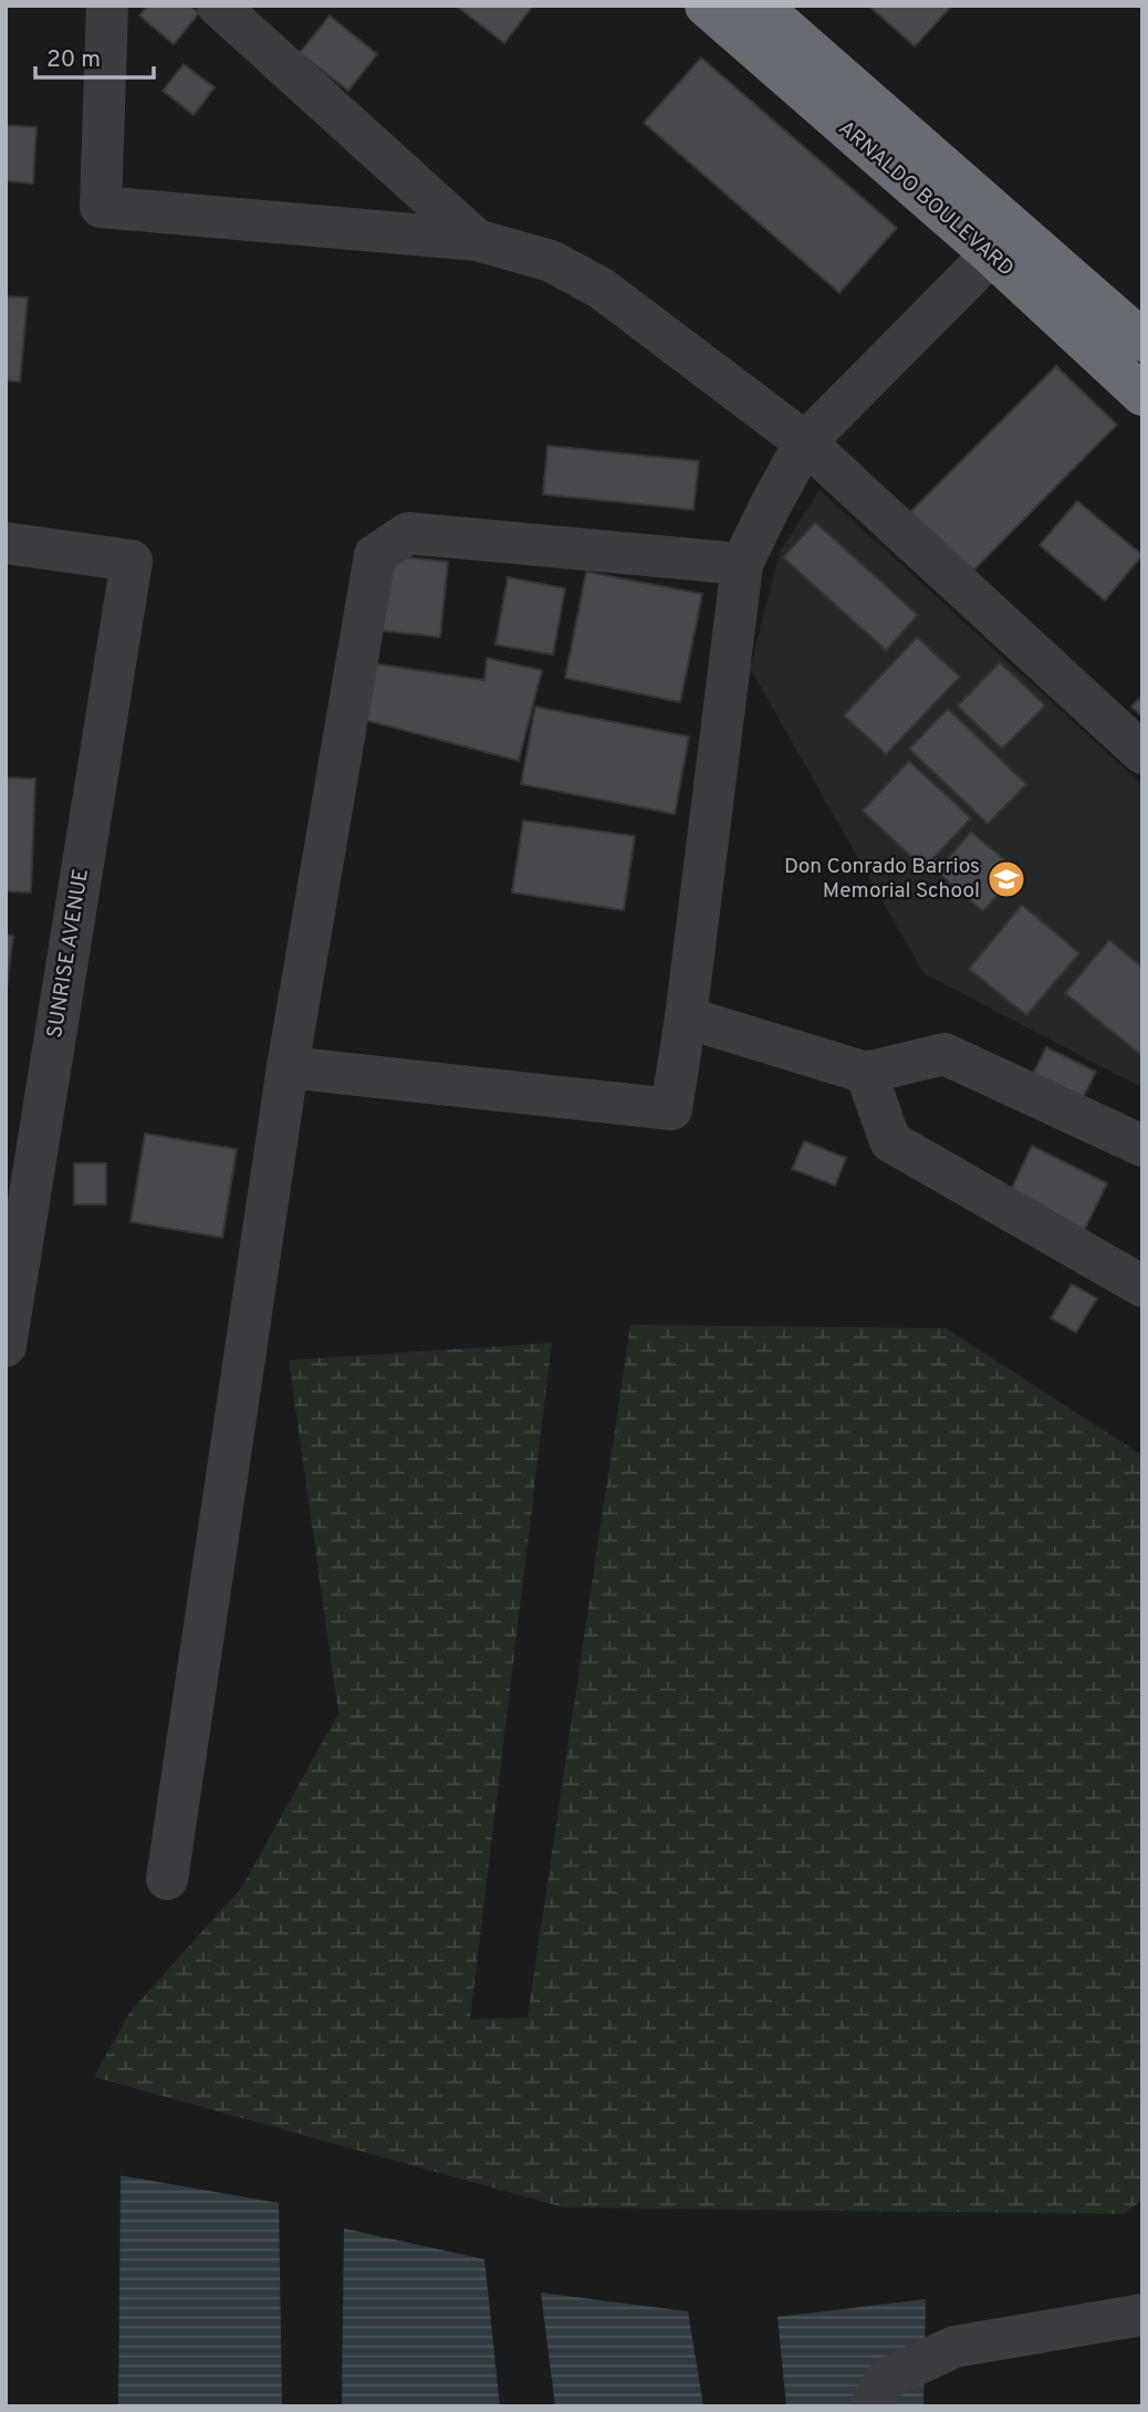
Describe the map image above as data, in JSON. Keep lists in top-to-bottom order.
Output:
{
  "streets": {
    "highway": ["ARNALDO BOULEVARD"],
    "street": ["SUNRISE AVENUE"]
  },
  "places": {
    "school or university": ["Don Conrado Barrios Memorial School"]
  },
  "scale_bar": "20 m"
}
